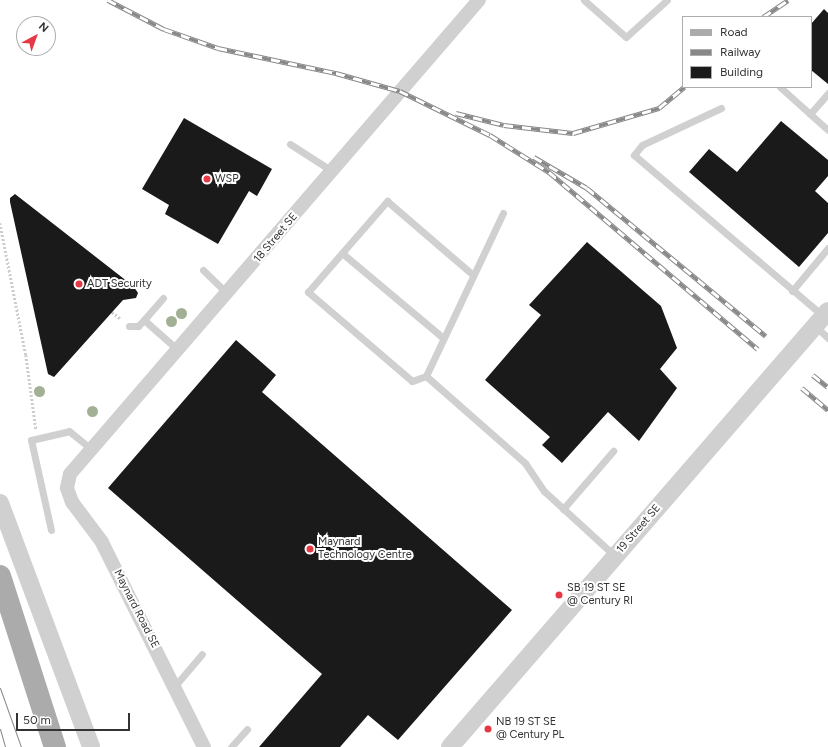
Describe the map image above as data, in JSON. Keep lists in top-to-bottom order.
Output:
{
  "streets": {
    "street": ["18 Street SE", "19 Street SE", "Maynard Road SE"]
  },
  "crossings": [
    ["18 Street SE", "Maynard Road SE"]
  ],
  "places": [
    "WSP",
    "ADT Security",
    "Maynard Technology Centre",
    "SB 19 ST SE @ Century RI",
    "NB 19 ST SE @ Century PL"
  ],
  "legend": ["Road", "Railway", "Building"],
  "scale_bar": "50 m",
  "north": "top right"
}
